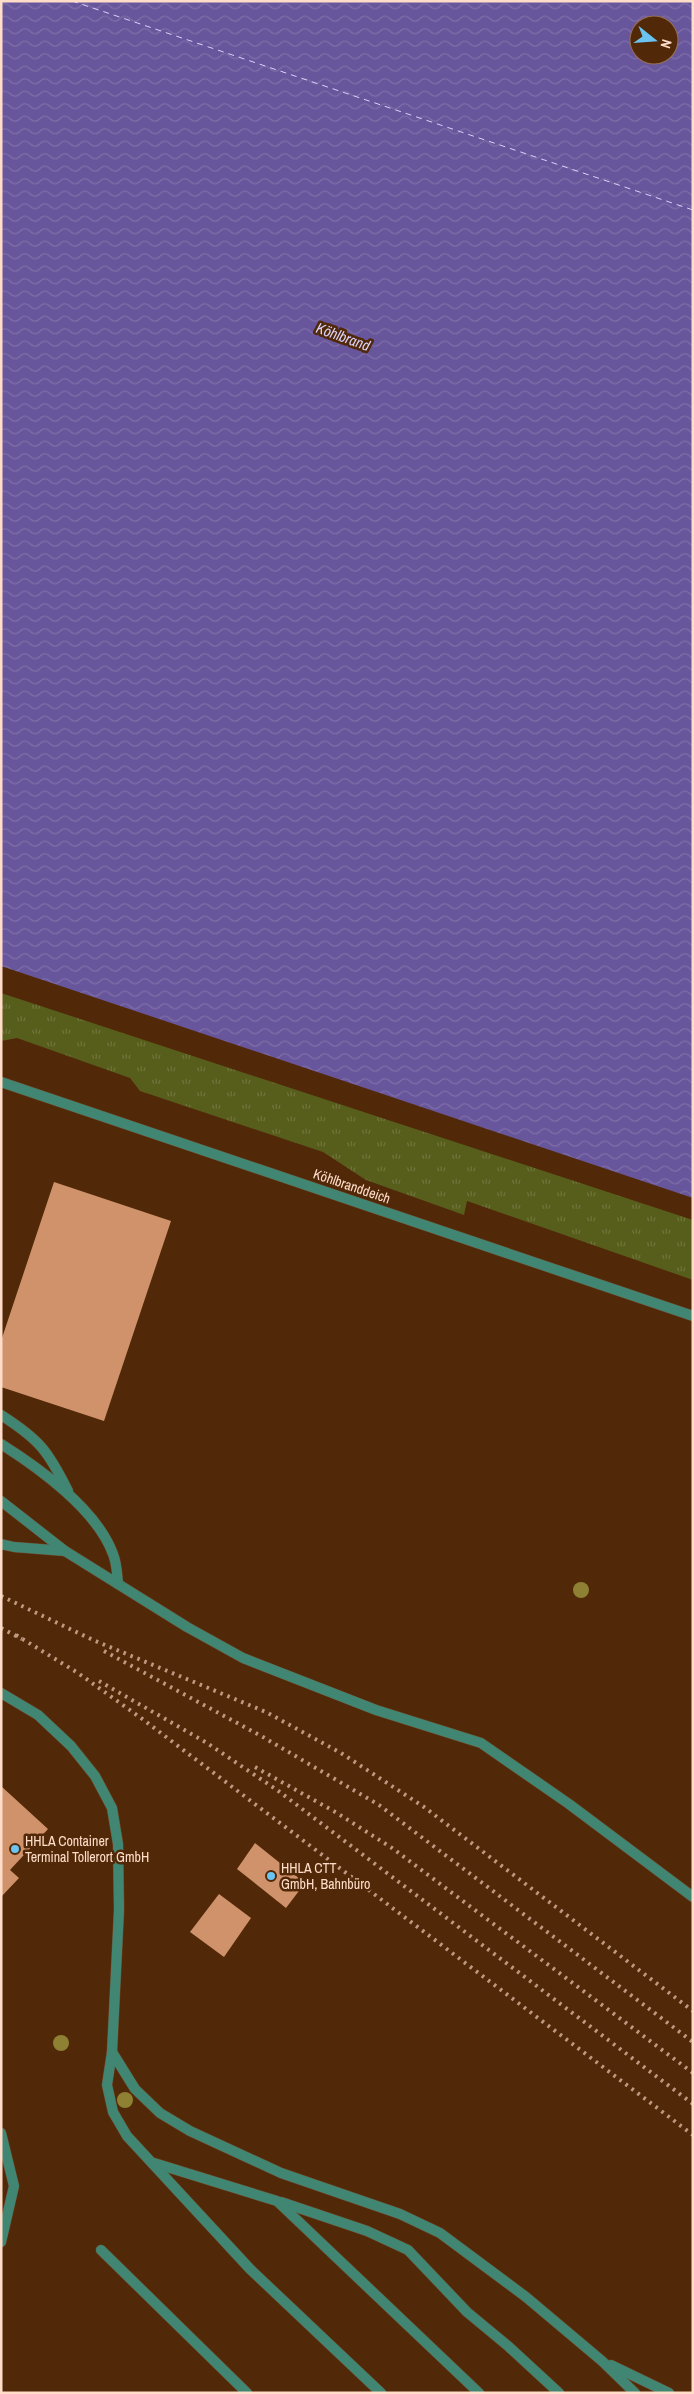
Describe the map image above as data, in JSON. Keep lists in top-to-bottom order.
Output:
{
  "streets": {
    "street": ["Köhlbranddeich"]
  },
  "water": ["Köhlbrand"],
  "places": ["HHLA Container Terminal Tollerort GmbH", "HHLA CTT GmbH, Bahnbüro"],
  "north": "right"
}
